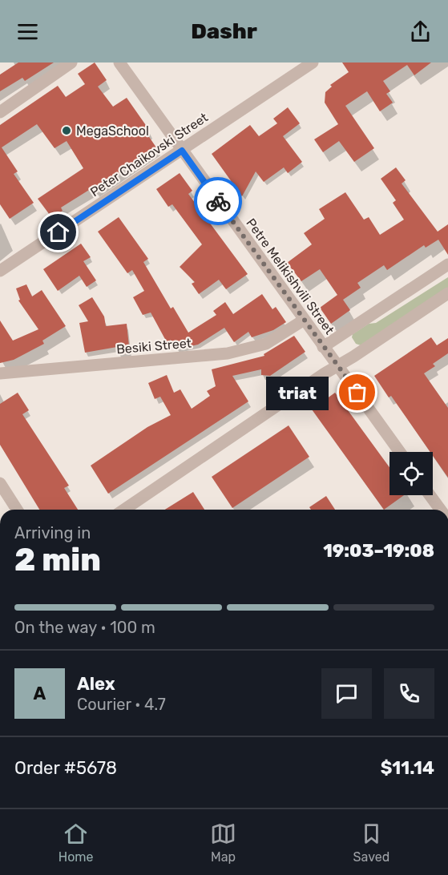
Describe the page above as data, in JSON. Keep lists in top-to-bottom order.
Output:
{
  "streets": {
    "street": ["Peter Chaikovski Street", "Petre Melikishvili Street", "Besiki Street"]
  },
  "crossings": [
    ["Peter Chaikovski Street", "Petre Melikishvili Street"],
    ["Petre Melikishvili Street", "Besiki Street"]
  ],
  "places": ["MegaSchool", "triat"],
  "page": {
    "header": "Dashr",
    "bubble": "triat",
    "heading": ["2 min", "Arriving in", "19:03–19:08"],
    "panel": [
      "Alex",
      "Courier · 4.7",
      "Order #5678",
      "$11.14"
    ],
    "bar": "On the way · 100 m",
    "round": "A",
    "tabs": ["Home", "Map", "Saved"]
  }
}
